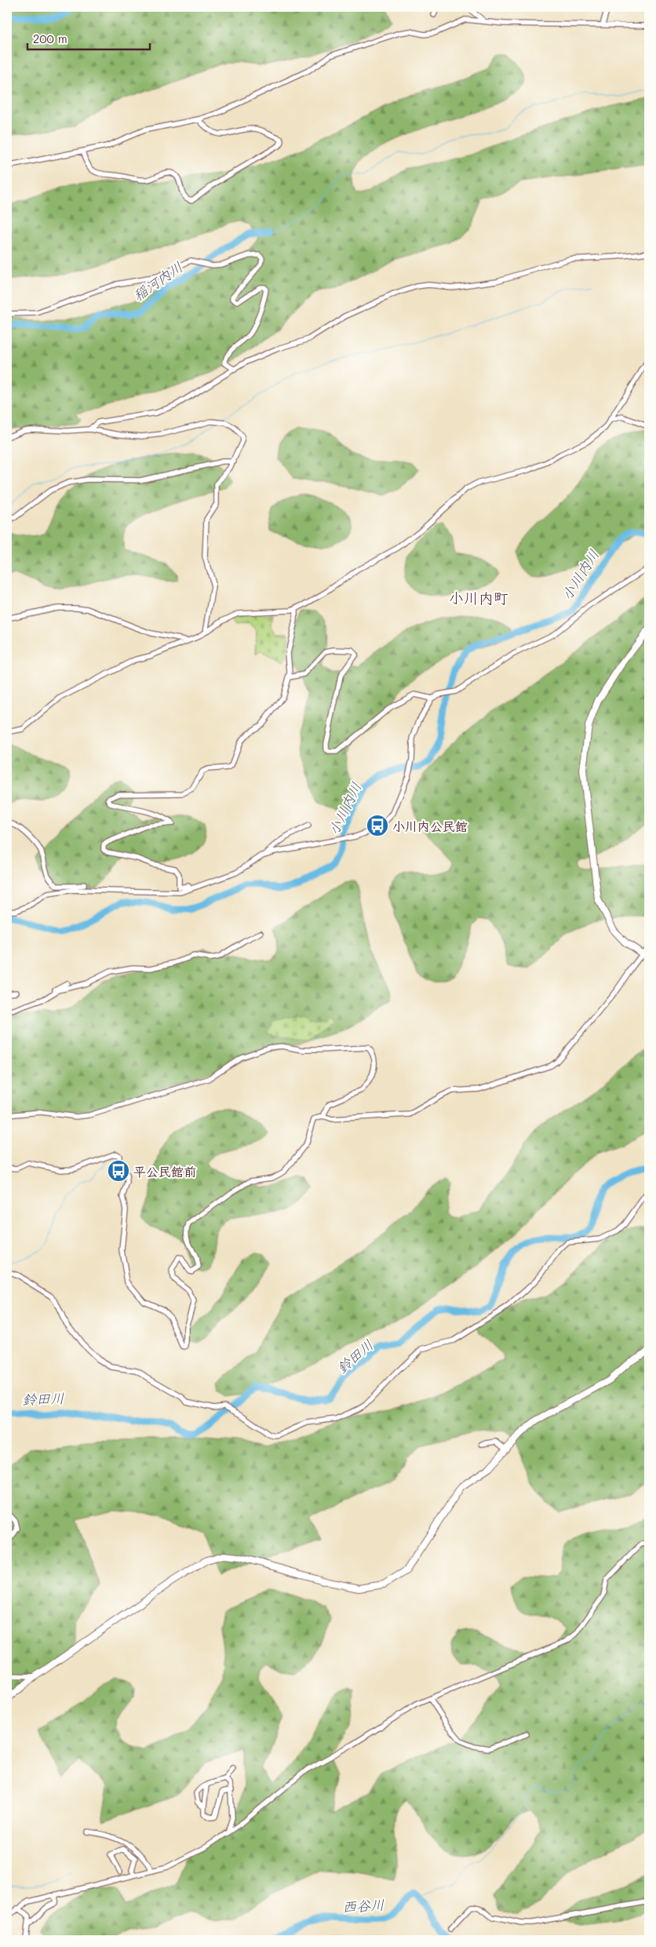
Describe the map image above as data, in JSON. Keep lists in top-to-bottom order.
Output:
{
  "districts": ["小川内町"],
  "water": [
    "稲河内川",
    "小川内川",
    "鈴田川",
    "西谷川"
  ],
  "places": {
    "bus stop": ["小川内公民館", "平公民館前"]
  },
  "scale_bar": "200 m"
}
